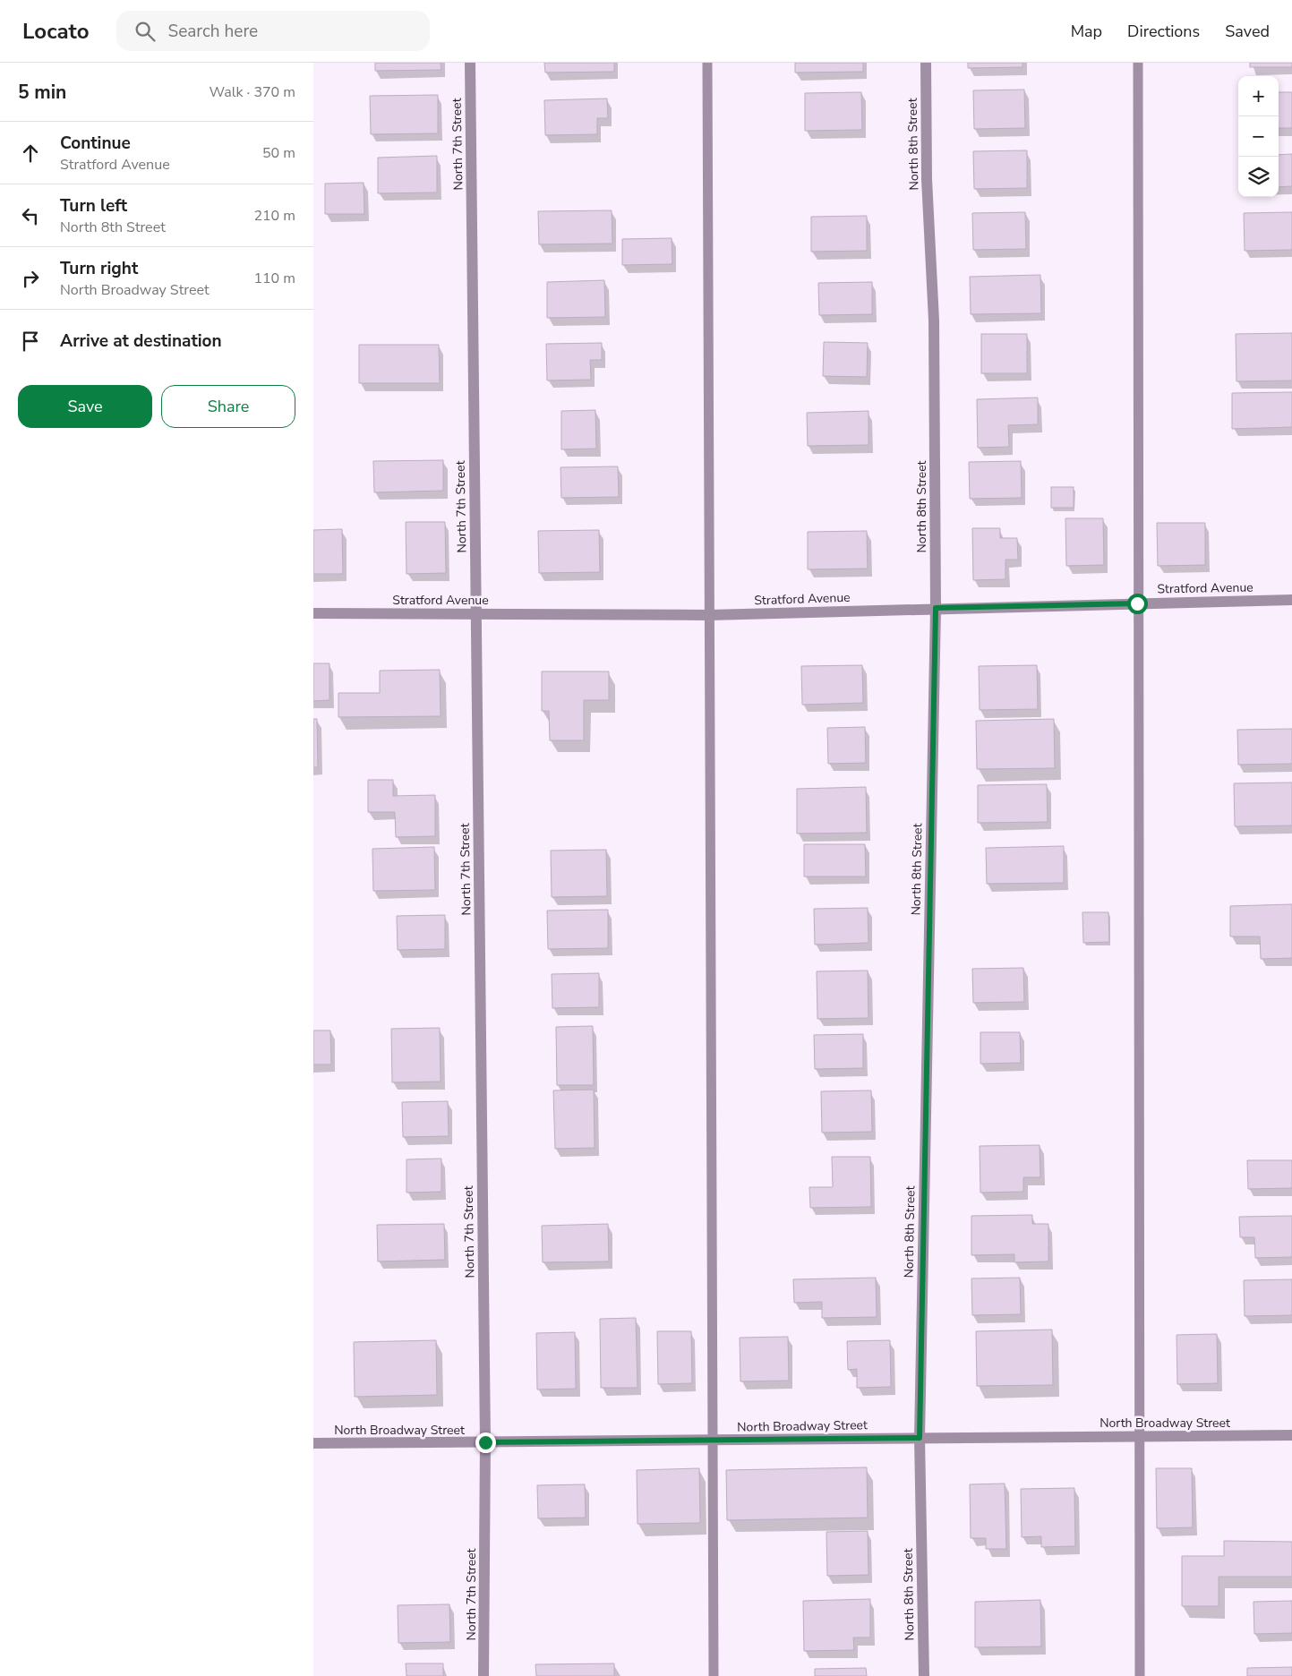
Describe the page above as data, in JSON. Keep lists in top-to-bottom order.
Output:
{
  "streets": {
    "street": [
      "North 7th Street",
      "North 8th Street",
      "Stratford Avenue",
      "North Broadway Street"
    ]
  },
  "crossings": [
    ["North 7th Street", "Stratford Avenue"],
    ["North 7th Street", "North Broadway Street"],
    ["North 8th Street", "Stratford Avenue"],
    ["North 8th Street", "North Broadway Street"]
  ],
  "page": {
    "header": "Locato",
    "search": "Search here",
    "nav": ["Map", "Directions", "Saved"],
    "heading": ["5 min", "Walk · 370 m"],
    "map_buttons": ["+", "−"],
    "list": [
      ["Continue", "Stratford Avenue", "50 m"],
      ["Turn left", "North 8th Street", "210 m"],
      ["Turn right", "North Broadway Street", "110 m"],
      "Arrive at destination"
    ],
    "buttons": ["Save", "Share"]
  }
}
